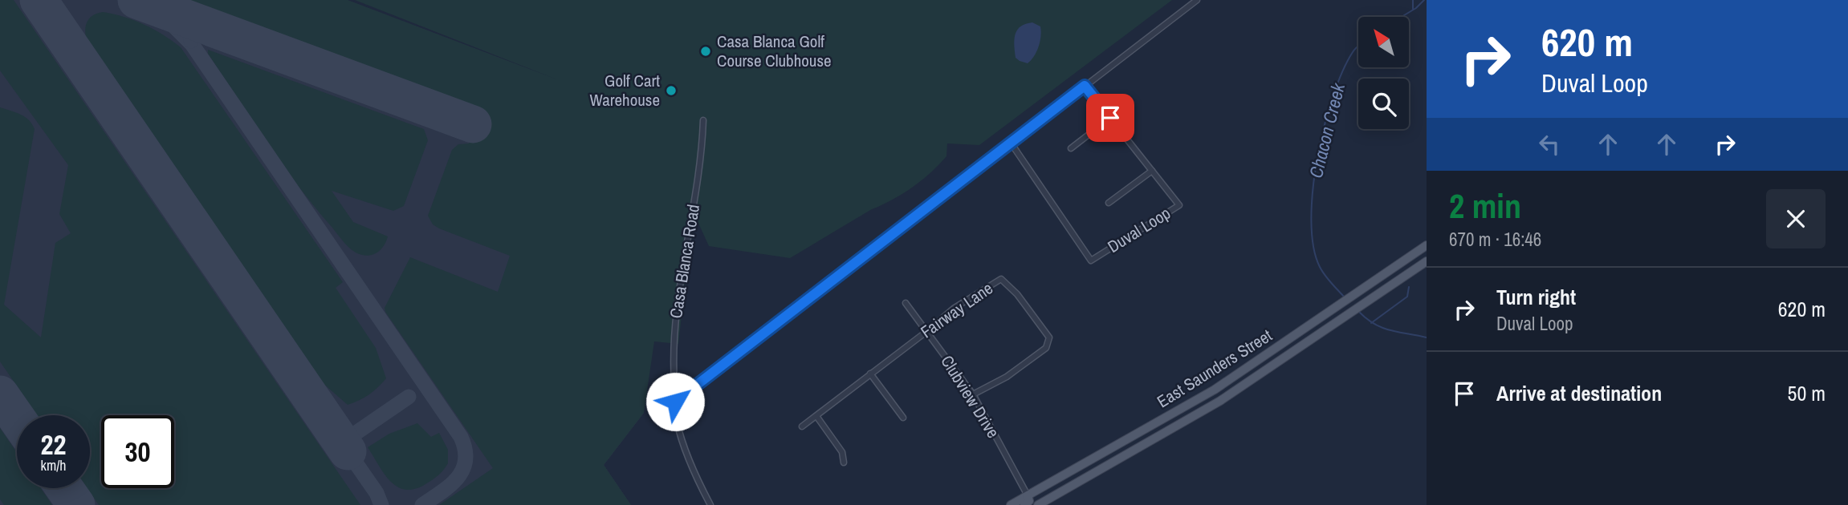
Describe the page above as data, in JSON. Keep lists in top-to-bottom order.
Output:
{
  "streets": {
    "main road": ["East Saunders Street"],
    "street": [
      "Duval Loop",
      "Casa Blanca Road",
      "Fairway Lane",
      "Clubview Drive"
    ]
  },
  "crossings": [
    ["Fairway Lane", "Clubview Drive"],
    ["East Saunders Street", "Clubview Drive"]
  ],
  "water": ["Chacon Creek"],
  "places": ["Casa Blanca Golf Course Clubhouse", "Golf Cart Warehouse"],
  "north": "top left",
  "page": {
    "turn": ["620 m", "Duval Loop"],
    "heading": ["2 min", "670 m · 16:46"],
    "list": [
      {
        "name": "Turn right",
        "note": "Duval Loop",
        "value": "620 m"
      },
      {
        "name": "Arrive at destination",
        "value": "50 m"
      }
    ],
    "speed": "22 km/h",
    "limit": "30"
  }
}
